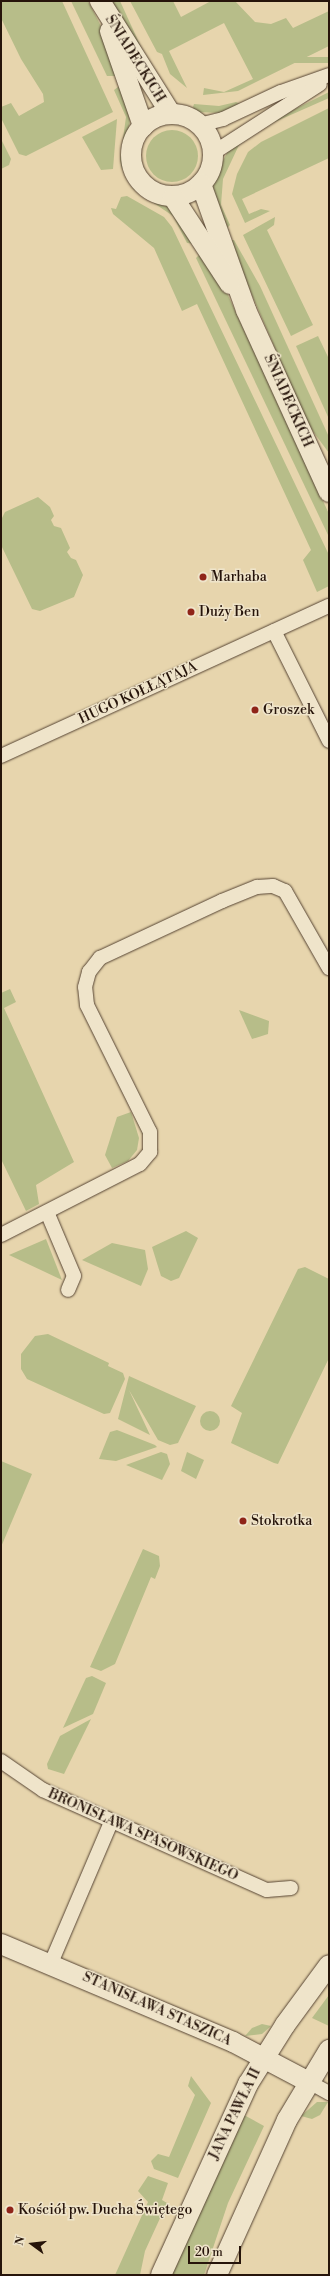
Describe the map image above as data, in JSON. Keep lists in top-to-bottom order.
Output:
{
  "streets": {
    "street": [
      "ŚNIADECKICH",
      "HUGO KOŁŁĄTAJA",
      "BRONISŁAWA SPASOWSKIEGO",
      "STANISŁAWA STASZICA",
      "JANA PAWŁA II"
    ]
  },
  "crossings": [
    ["STANISŁAWA STASZICA", "JANA PAWŁA II"]
  ],
  "places": [
    "Marhaba",
    "Duży Ben",
    "Groszek",
    "Stokrotka",
    "Kościół pw. Ducha Świętego"
  ],
  "scale_bar": "20 m",
  "north": "left"
}
